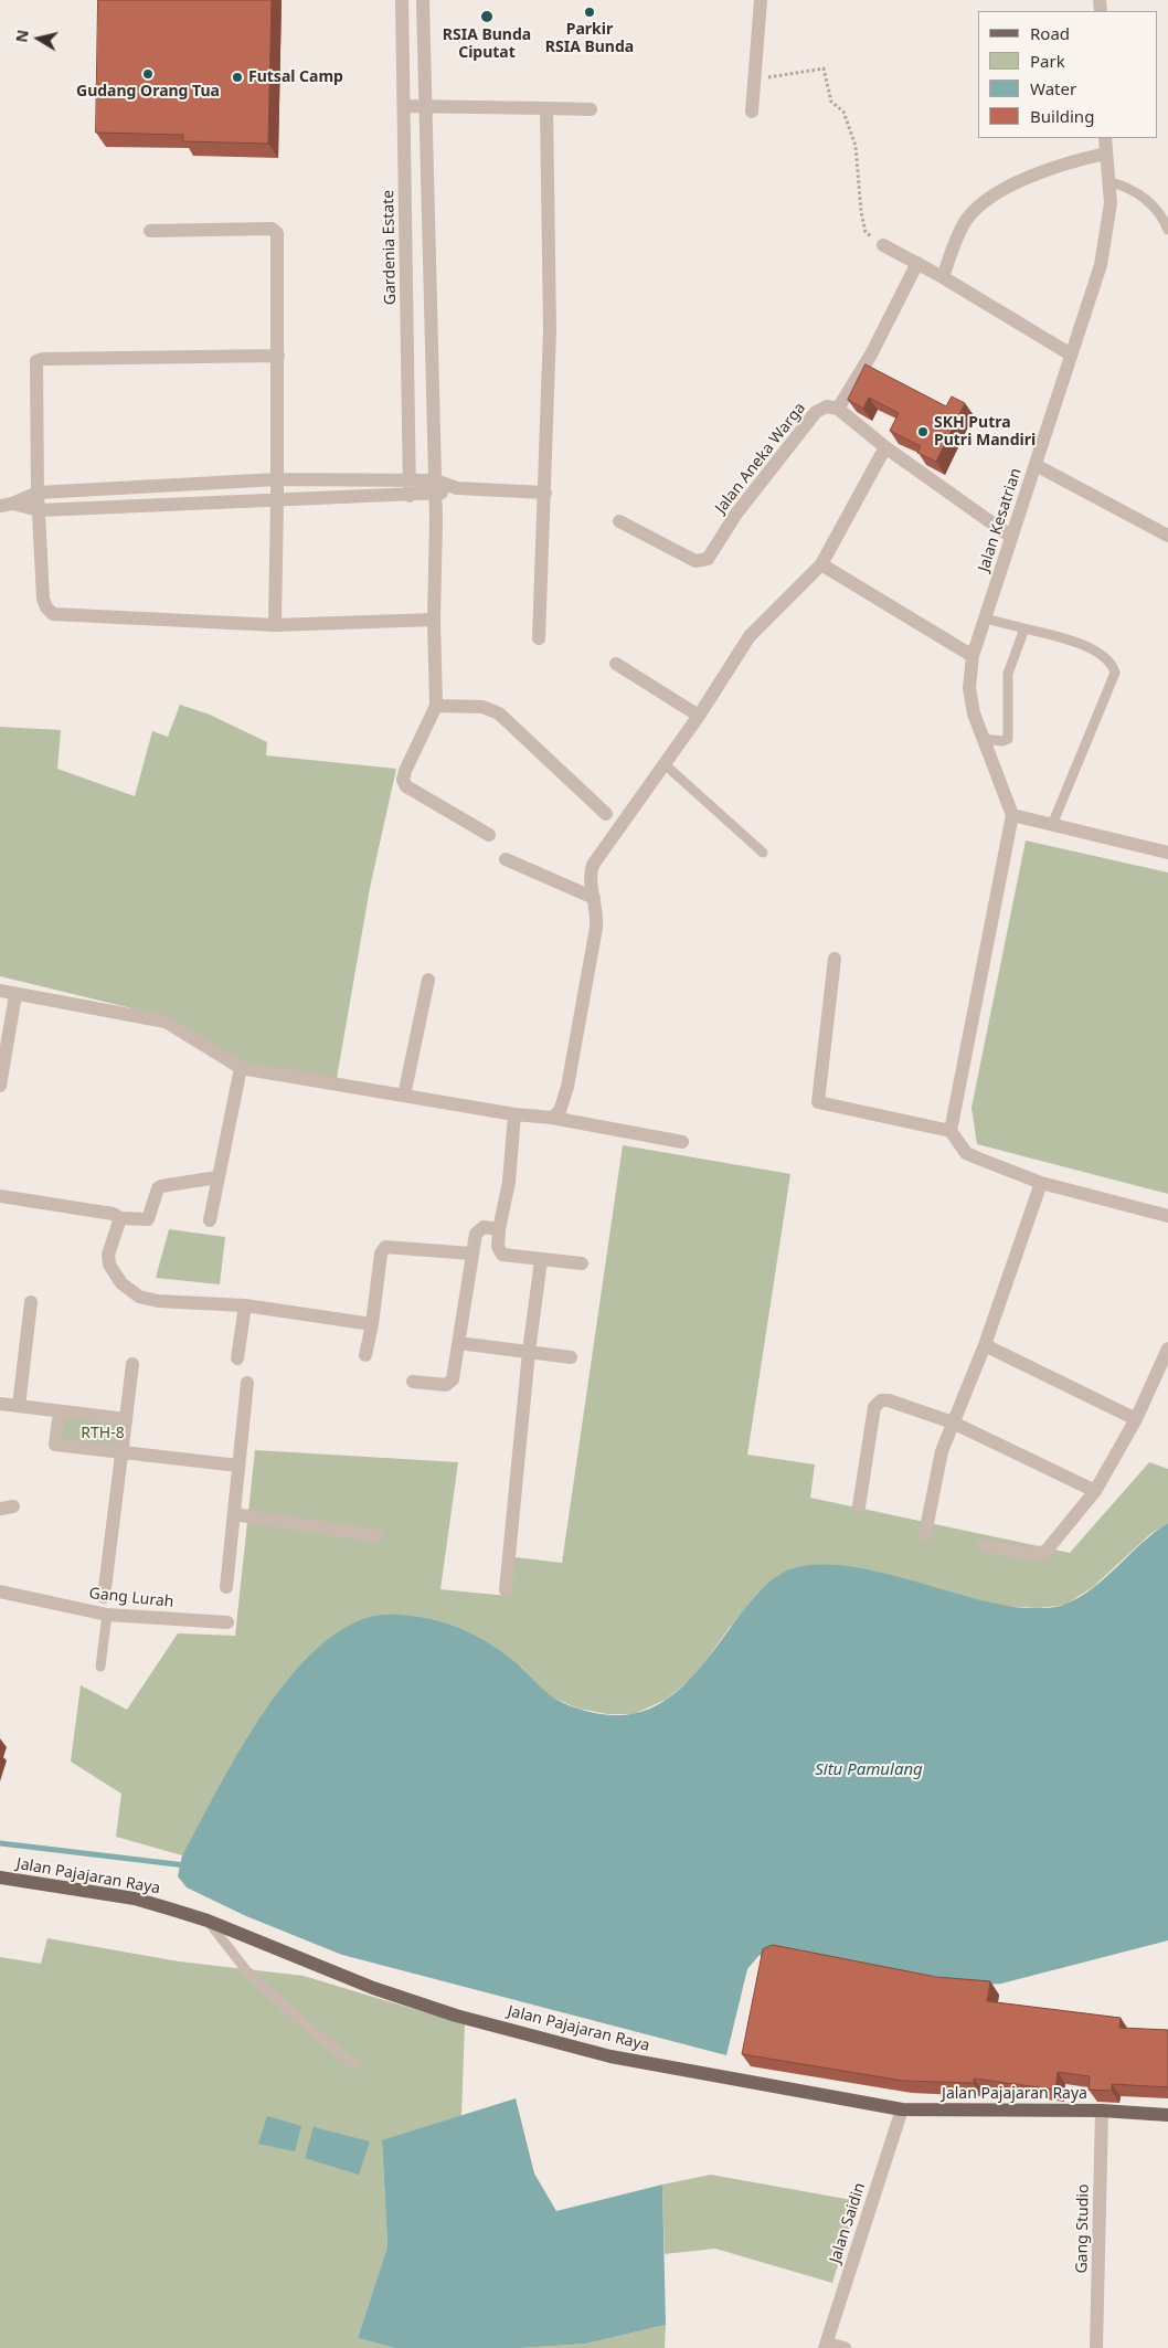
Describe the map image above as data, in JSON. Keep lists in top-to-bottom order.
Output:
{
  "streets": {
    "main road": ["Jalan Pajajaran Raya"],
    "street": [
      "Gardenia Estate",
      "Jalan Aneka Warga",
      "Jalan Kesatrian",
      "Gang Lurah",
      "Jalan Saidin",
      "Gang Studio"
    ]
  },
  "crossings": [
    ["Jalan Pajajaran Raya", "Jalan Saidin"],
    ["Jalan Pajajaran Raya", "Gang Studio"]
  ],
  "water": ["Situ Pamulang"],
  "parks": ["RTH-8"],
  "places": [
    "Parkir RSIA Bunda",
    "RSIA Bunda Ciputat",
    "Gudang Orang Tua",
    "Futsal Camp",
    "SKH Putra Putri Mandiri"
  ],
  "legend": [
    "Road",
    "Park",
    "Water",
    "Building"
  ],
  "north": "left"
}
